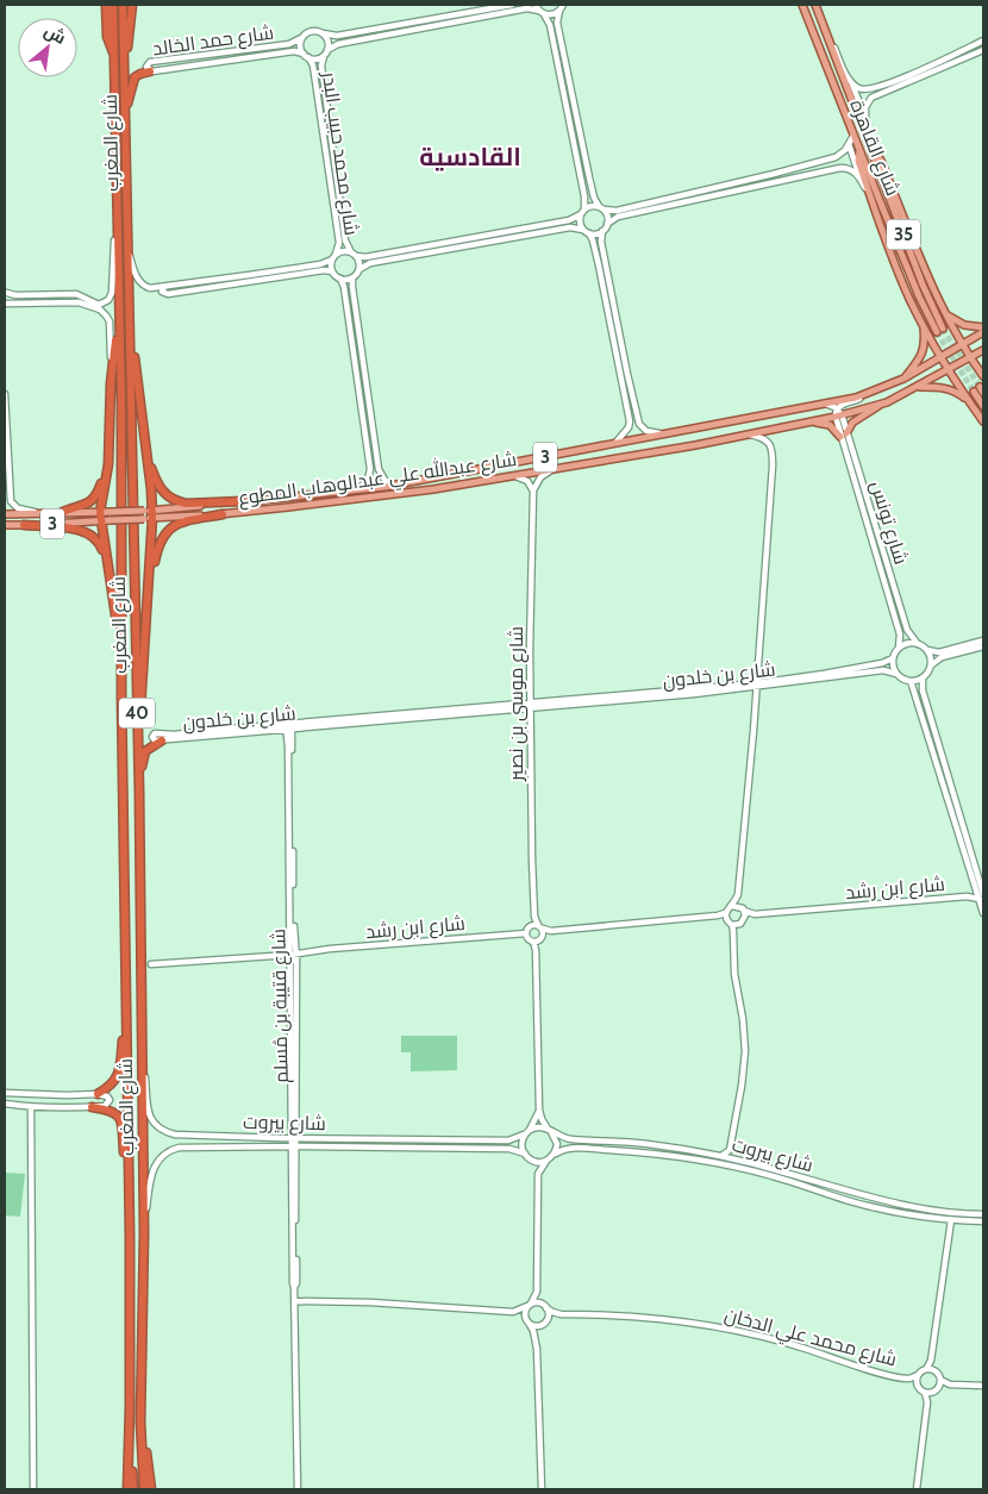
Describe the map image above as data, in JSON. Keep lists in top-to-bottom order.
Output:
{
  "streets": {
    "highway": ["شارع المغرب", "40"],
    "main road": [
      "شارع القاهرة",
      "35",
      "3",
      "شارع عبدالله علي عبدالوهاب المطوع"
    ],
    "street": [
      "شارع حمد الخالد",
      "شارع محمد حبيب البدر",
      "شارع تونس",
      "شارع بن خلدون",
      "شارع موسى بن نصير",
      "شارع ابن رشد",
      "شارع قتيبة بن مُسلم",
      "شارع بيروت",
      "شارع محمد علي الدخان"
    ]
  },
  "crossings": [
    ["شارع حمد الخالد", "شارع محمد حبيب البدر"],
    ["شارع المغرب", "40"],
    ["شارع المغرب", "شارع بيروت"],
    ["3", "شارع عبدالله علي عبدالوهاب المطوع"],
    ["شارع عبدالله علي عبدالوهاب المطوع", "شارع تونس"],
    ["شارع تونس", "شارع بن خلدون"],
    ["شارع بن خلدون", "شارع موسى بن نصير"],
    ["شارع بن خلدون", "شارع قتيبة بن مُسلم"],
    ["شارع ابن رشد", "شارع قتيبة بن مُسلم"],
    ["شارع قتيبة بن مُسلم", "شارع بيروت"]
  ],
  "districts": ["القادسية"],
  "north": "top right"
}
